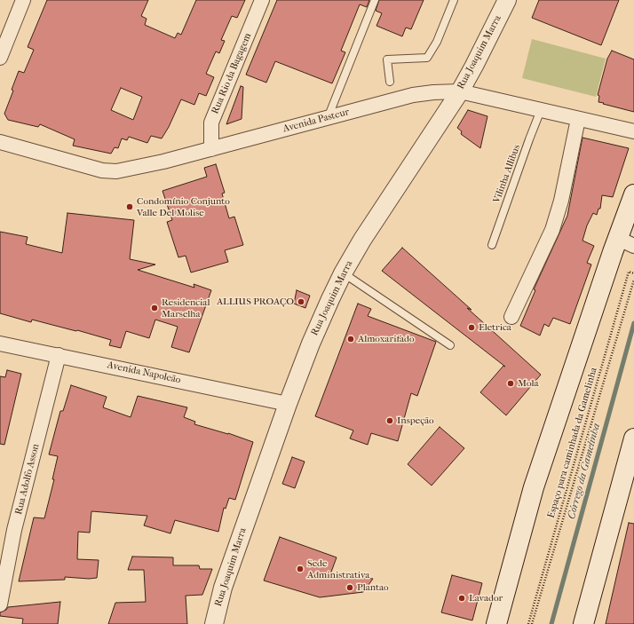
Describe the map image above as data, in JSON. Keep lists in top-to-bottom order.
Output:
{
  "streets": {
    "street": [
      "Rua Joaquim Marra",
      "Rua Rio da Bagagem",
      "Avenida Pasteur",
      "Avenida Napoleão",
      "Rua Adolfo Asson"
    ],
    "lane": ["Vilinha Allibus"],
    "path": ["Espaço para caminhada da Gamelinha"]
  },
  "crossings": [
    ["Rua Joaquim Marra", "Avenida Pasteur"],
    ["Rua Joaquim Marra", "Avenida Napoleão"],
    ["Rua Rio da Bagagem", "Avenida Pasteur"],
    ["Avenida Pasteur", "Vilinha Allibus"],
    ["Avenida Napoleão", "Rua Adolfo Asson"]
  ],
  "water": ["Córrego da Gamelinha"],
  "places": [
    "Condomínio Conjunto Valle Del Molise",
    "ALLIUS PROAÇO",
    "Residencial Marselha",
    "Eletrica",
    "Almoxarifado",
    "Mola",
    "Inspeção",
    "Sede Administrativa",
    "Plantao",
    "Lavador"
  ]
}
